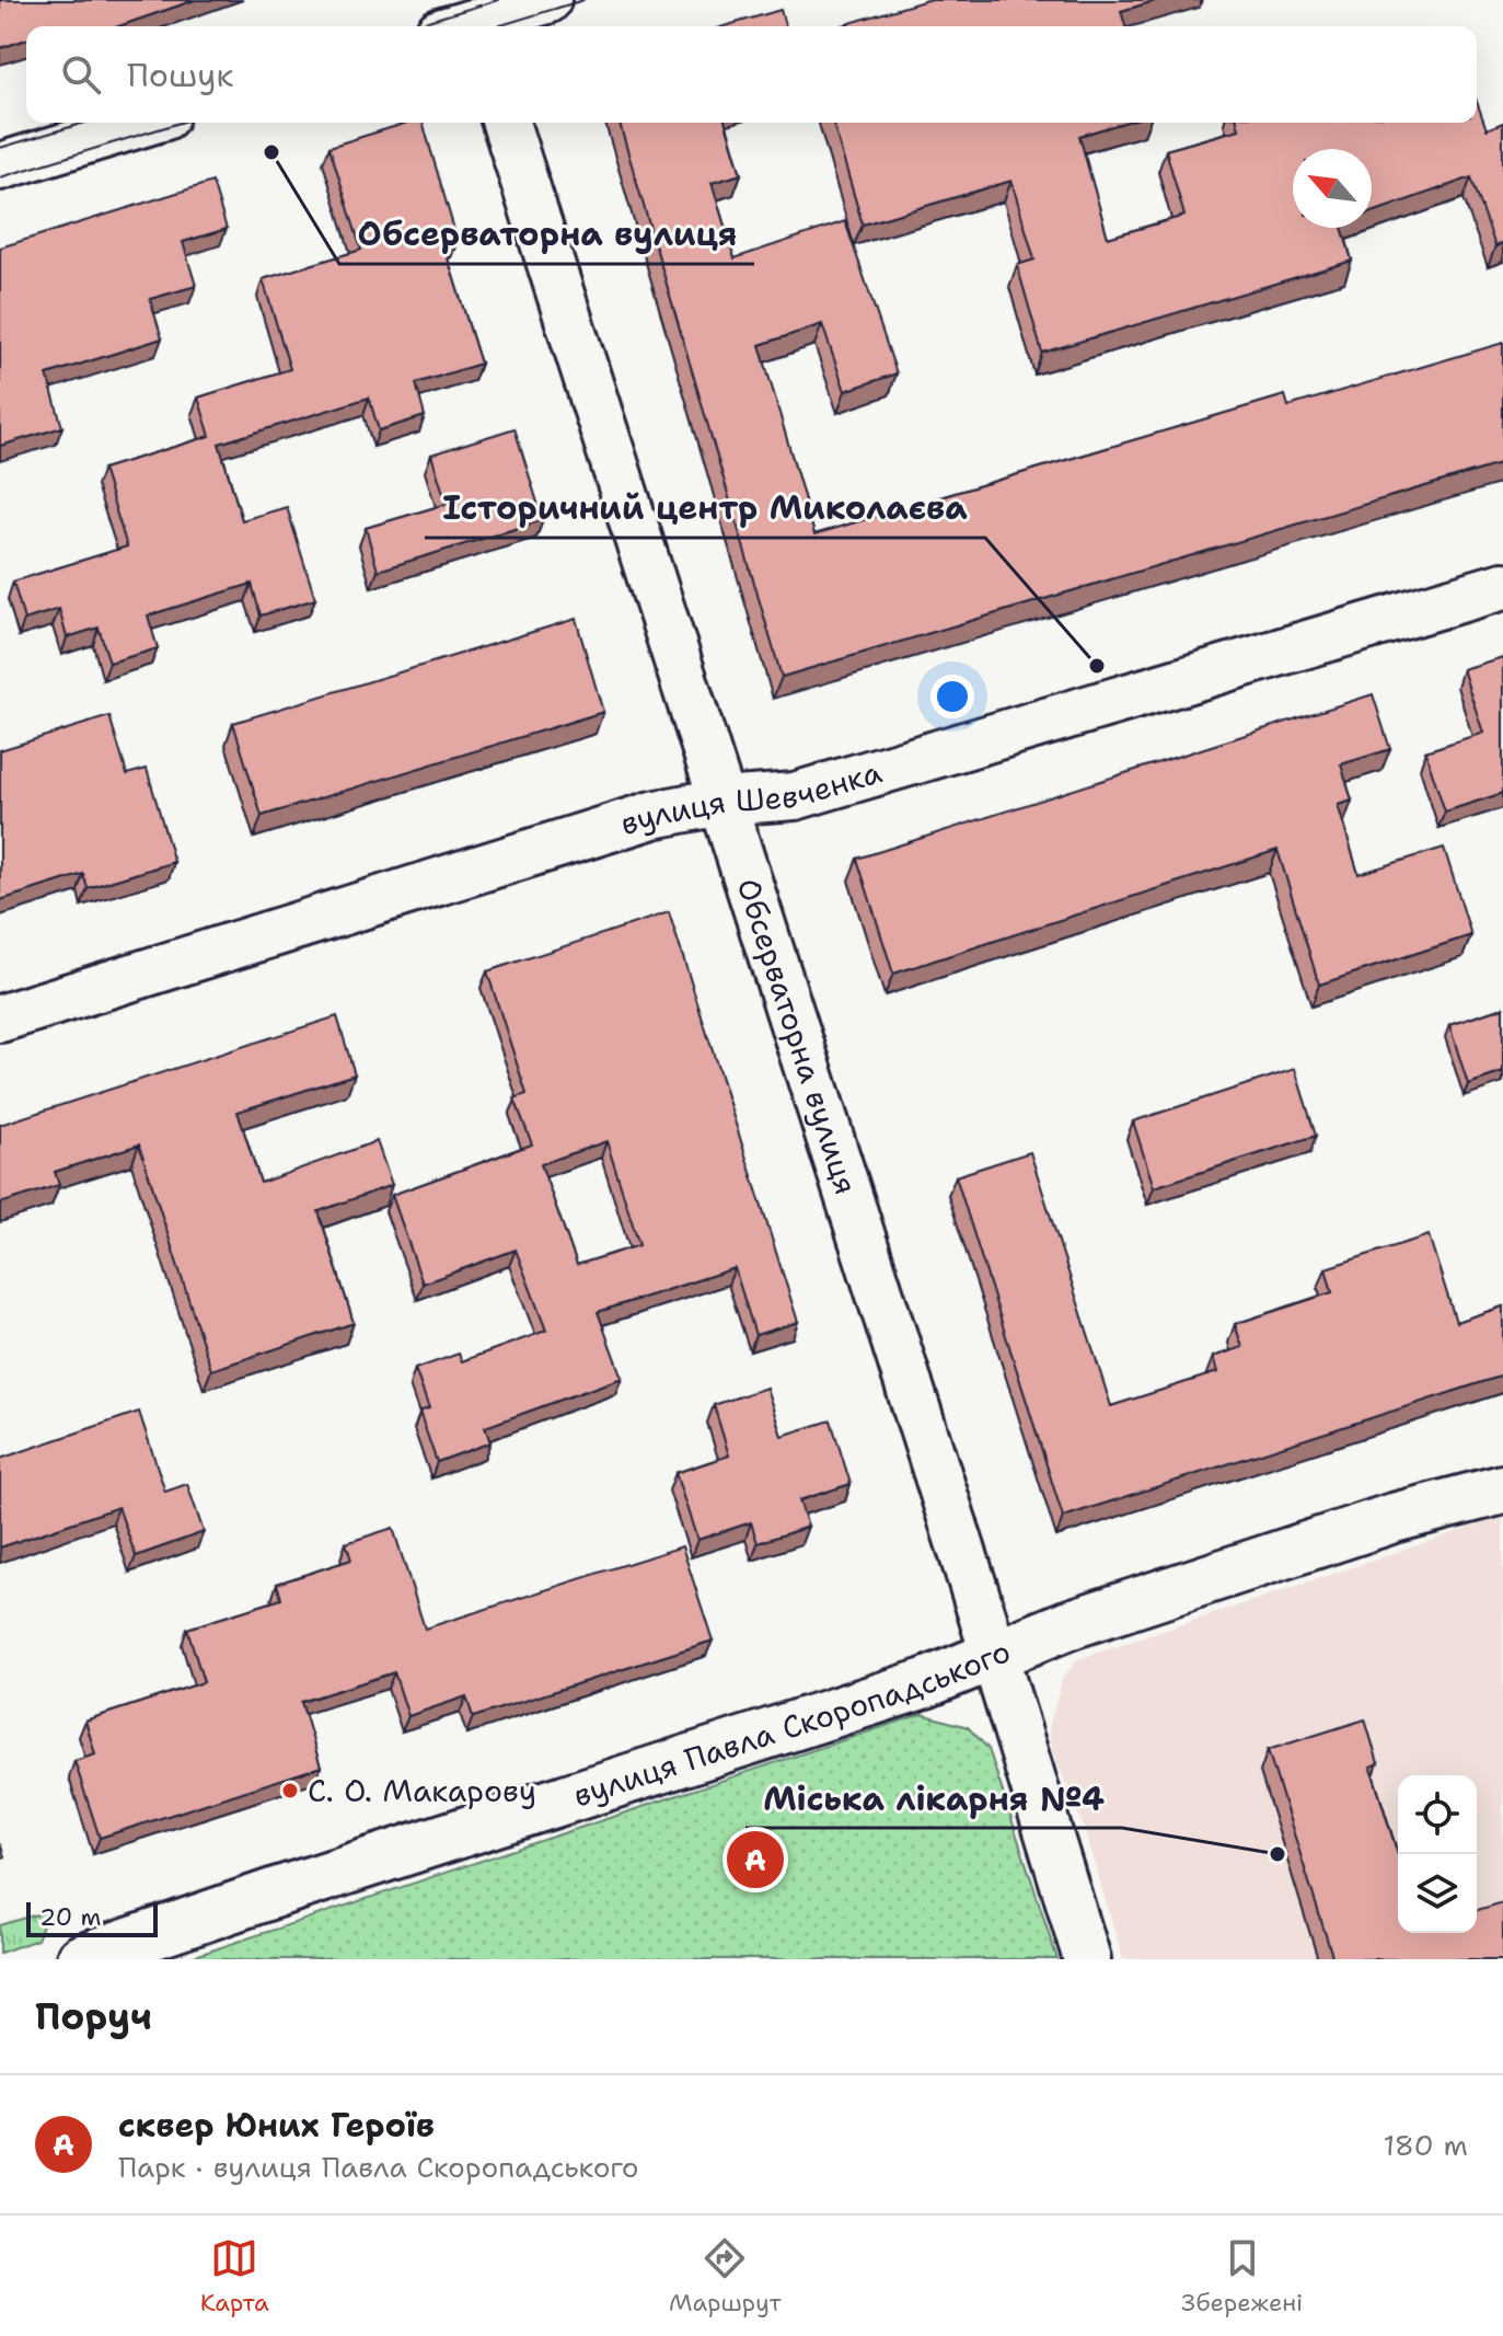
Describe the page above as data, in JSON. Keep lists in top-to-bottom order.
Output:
{
  "streets": {
    "street": ["вулиця Шевченка", "Обсерваторна вулиця", "вулиця Павла Скоропадського"]
  },
  "crossings": [
    ["вулиця Шевченка", "Обсерваторна вулиця"],
    ["Обсерваторна вулиця", "вулиця Павла Скоропадського"]
  ],
  "places": [
    "Обсерваторна вулиця",
    "Історичний центр Миколаєва",
    "С. О. Макарову",
    "Міська лікарня №4"
  ],
  "scale_bar": "20 m",
  "north": "top left",
  "page": {
    "search": "Пошук",
    "pins": "A",
    "scale": "20 m",
    "heading": "Поруч",
    "list": [
      {
        "mark": "A",
        "name": "сквер Юних Героїв",
        "note": "Парк · вулиця Павла Скоропадського",
        "value": "180 m"
      }
    ],
    "nav": ["Карта", "Маршрут", "Збережені"]
  }
}
